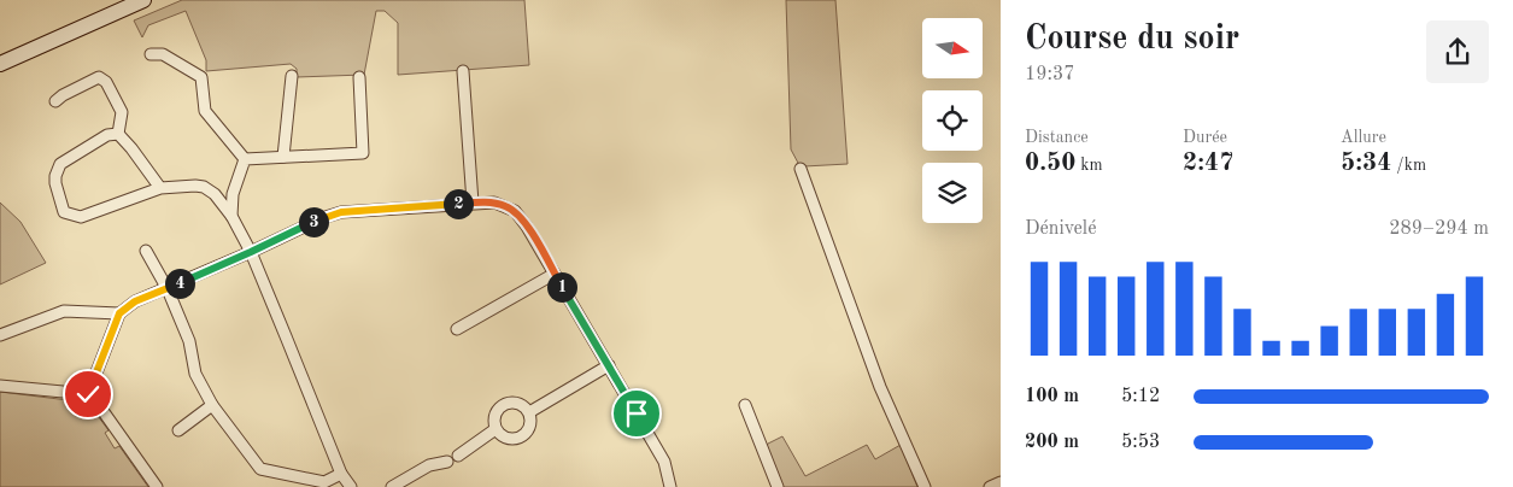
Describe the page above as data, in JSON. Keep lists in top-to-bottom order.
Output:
{
  "north": "right",
  "page": {
    "heading": ["Course du soir", "19:37"],
    "stats": [
      ["Distance", "0.50 km"],
      ["Durée", "2:47"],
      ["Allure", "5:34 /km"]
    ],
    "pins": [
      "2",
      "3",
      "4",
      "1"
    ],
    "chart": ["Dénivelé", "289–294 m"],
    "list": [
      {
        "name": "100 m",
        "note": "5:12"
      },
      {
        "name": "200 m",
        "note": "5:53"
      }
    ]
  }
}
